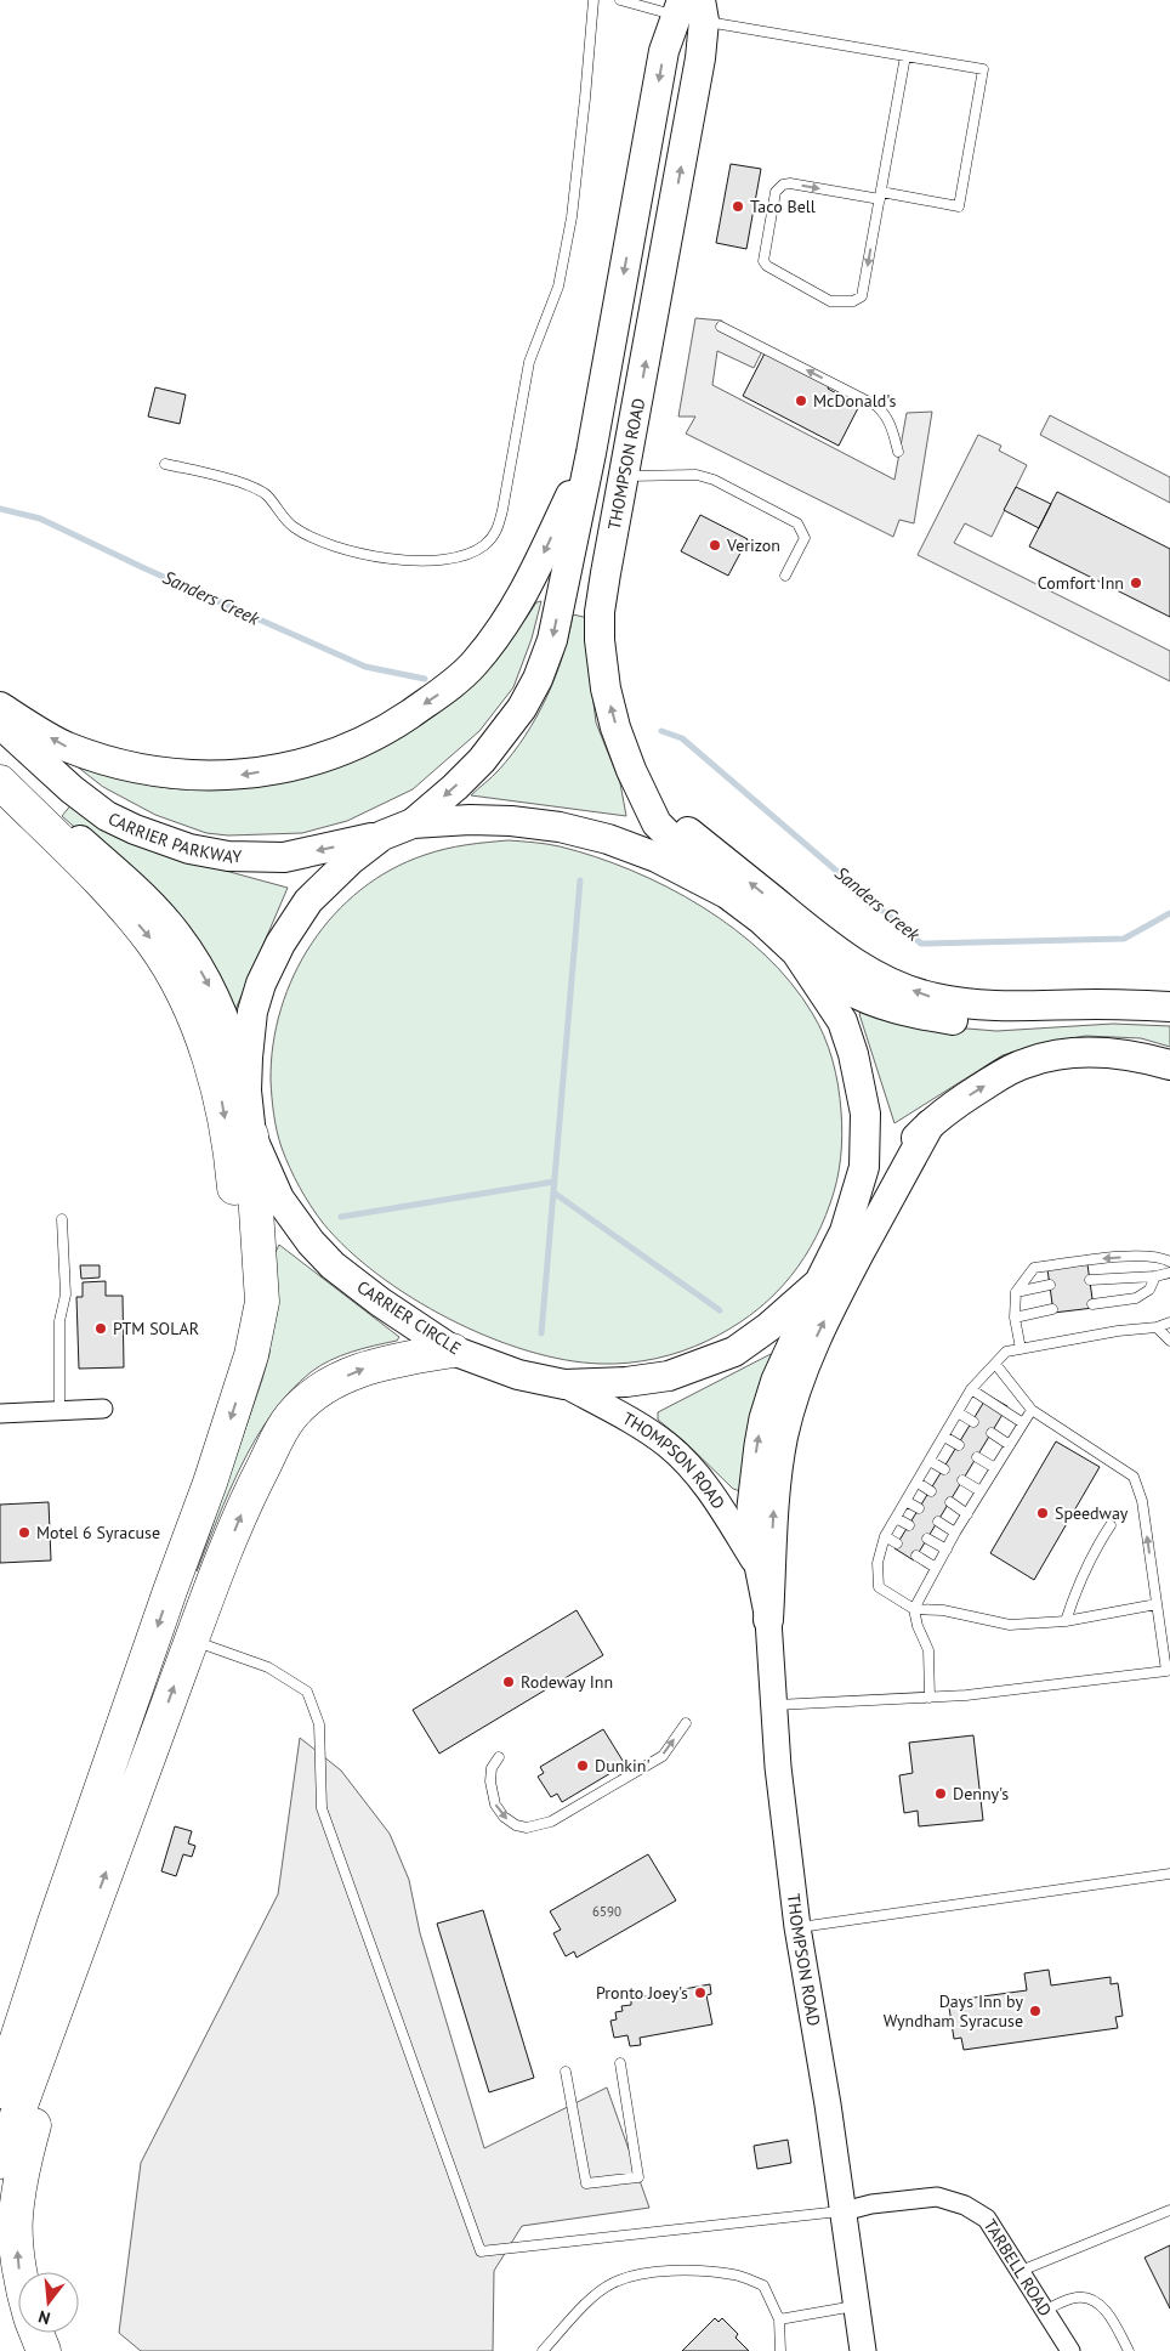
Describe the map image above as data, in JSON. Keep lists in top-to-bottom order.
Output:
{
  "streets": {
    "main road": ["THOMPSON ROAD", "CARRIER PARKWAY", "CARRIER CIRCLE"],
    "street": ["TARBELL ROAD"]
  },
  "crossings": [
    ["THOMPSON ROAD", "CARRIER CIRCLE"],
    ["THOMPSON ROAD", "TARBELL ROAD"],
    ["CARRIER PARKWAY", "CARRIER CIRCLE"]
  ],
  "one_way": ["CARRIER PARKWAY"],
  "water": ["Sanders Creek"],
  "places": [
    "Taco Bell",
    "McDonald's",
    "Verizon",
    "Comfort Inn",
    "PTM SOLAR",
    "Speedway",
    "Motel 6 Syracuse",
    "Rodeway Inn",
    "Dunkin'",
    "Denny's",
    "Pronto Joey's",
    "Days Inn by Wyndham Syracuse"
  ],
  "house_numbers": ["6590"],
  "north": "bottom"
}
